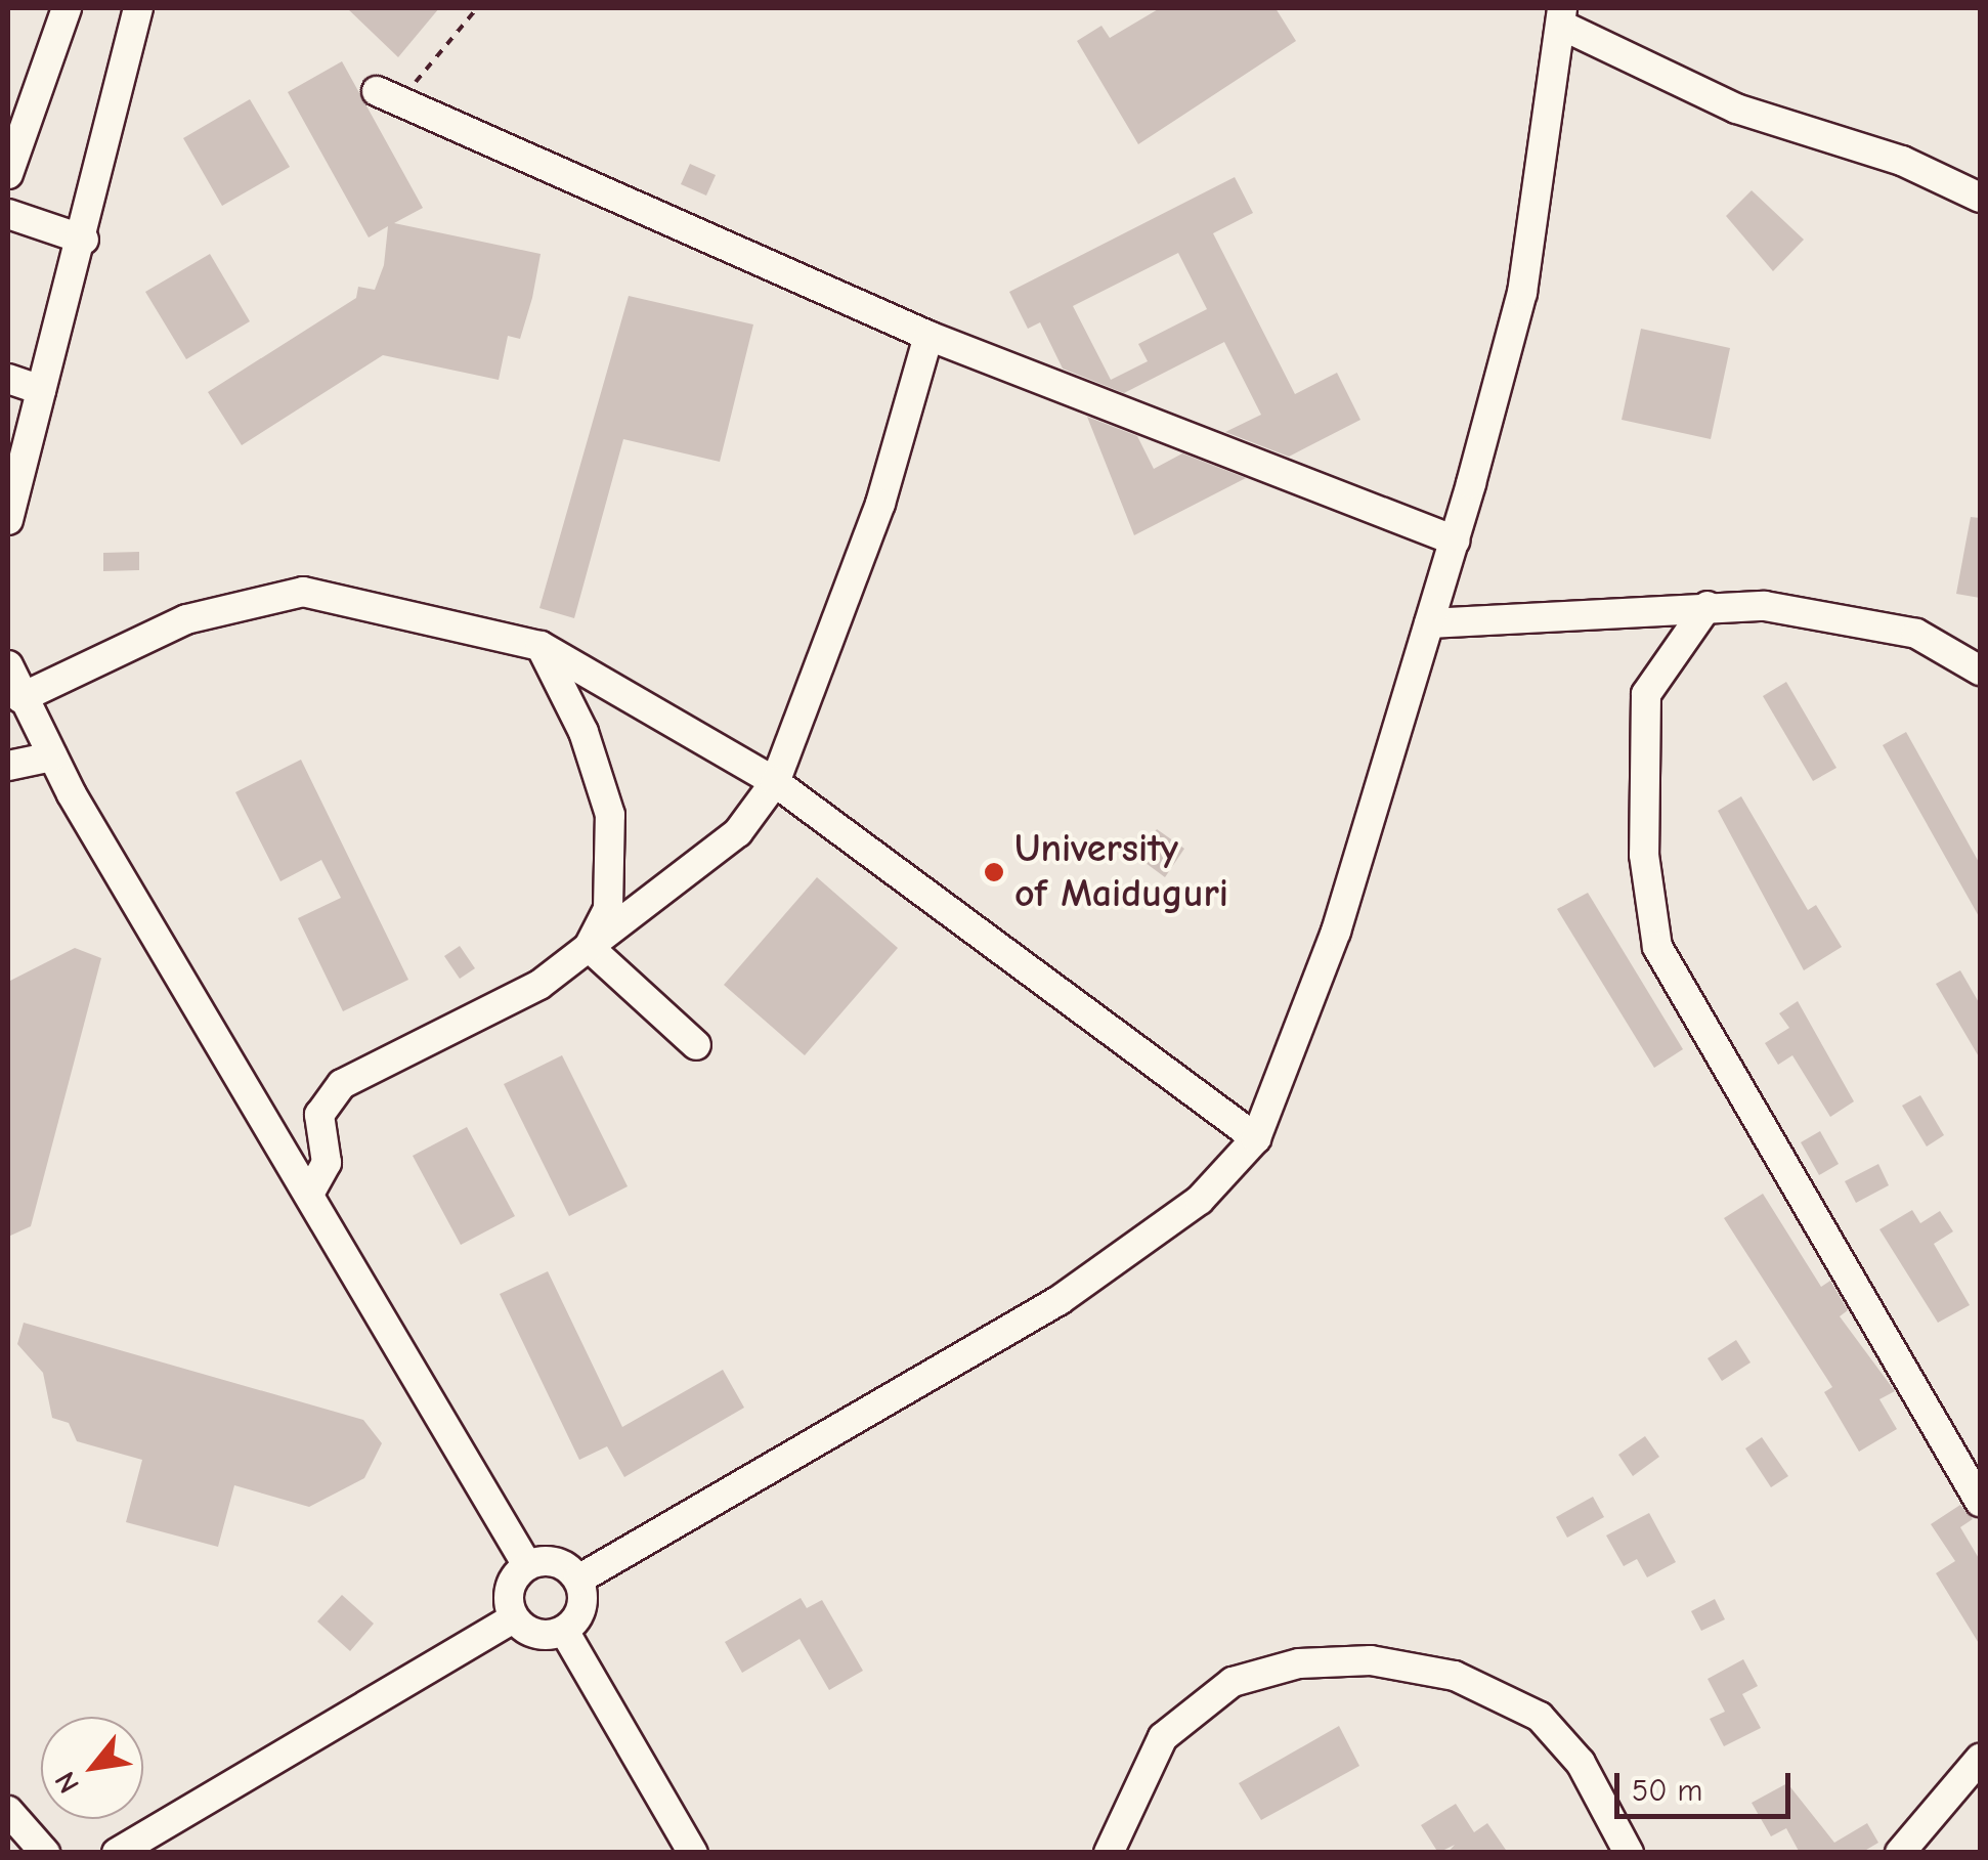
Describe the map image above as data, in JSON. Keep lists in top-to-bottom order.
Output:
{
  "places": ["University of Maiduguri"],
  "scale_bar": "50 m",
  "north": "bottom left"
}
